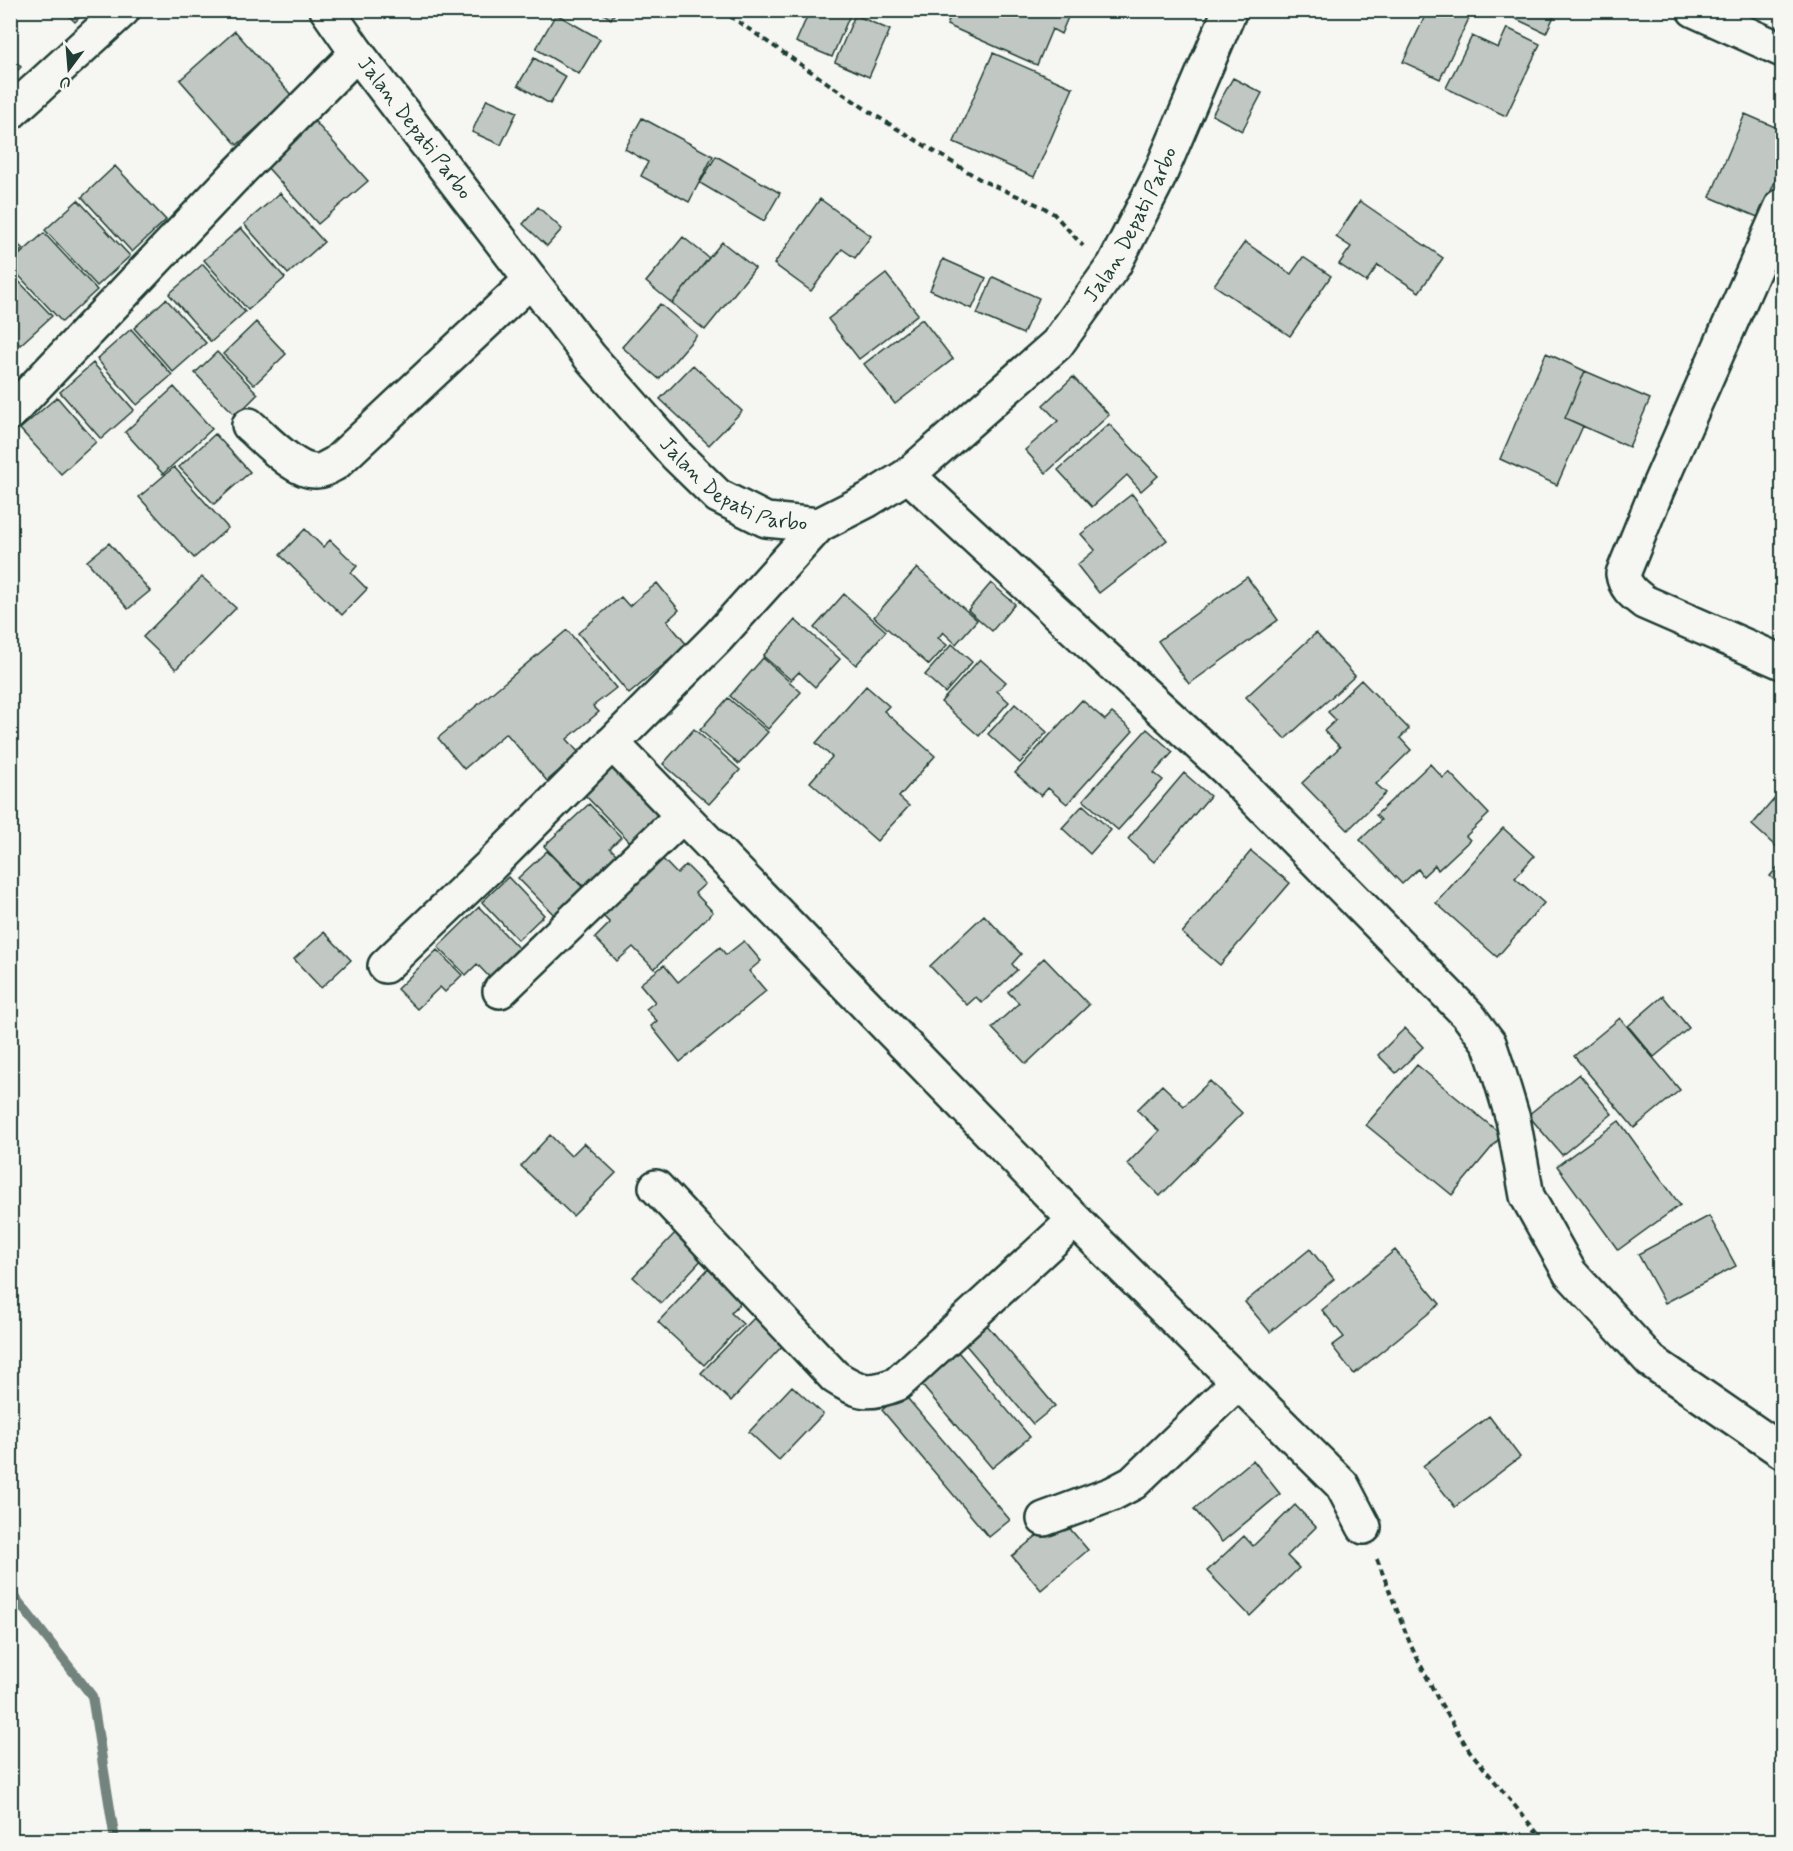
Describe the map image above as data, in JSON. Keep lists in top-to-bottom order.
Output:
{
  "streets": {
    "street": ["Jalan Depati Parbo"]
  },
  "north": "bottom"
}
